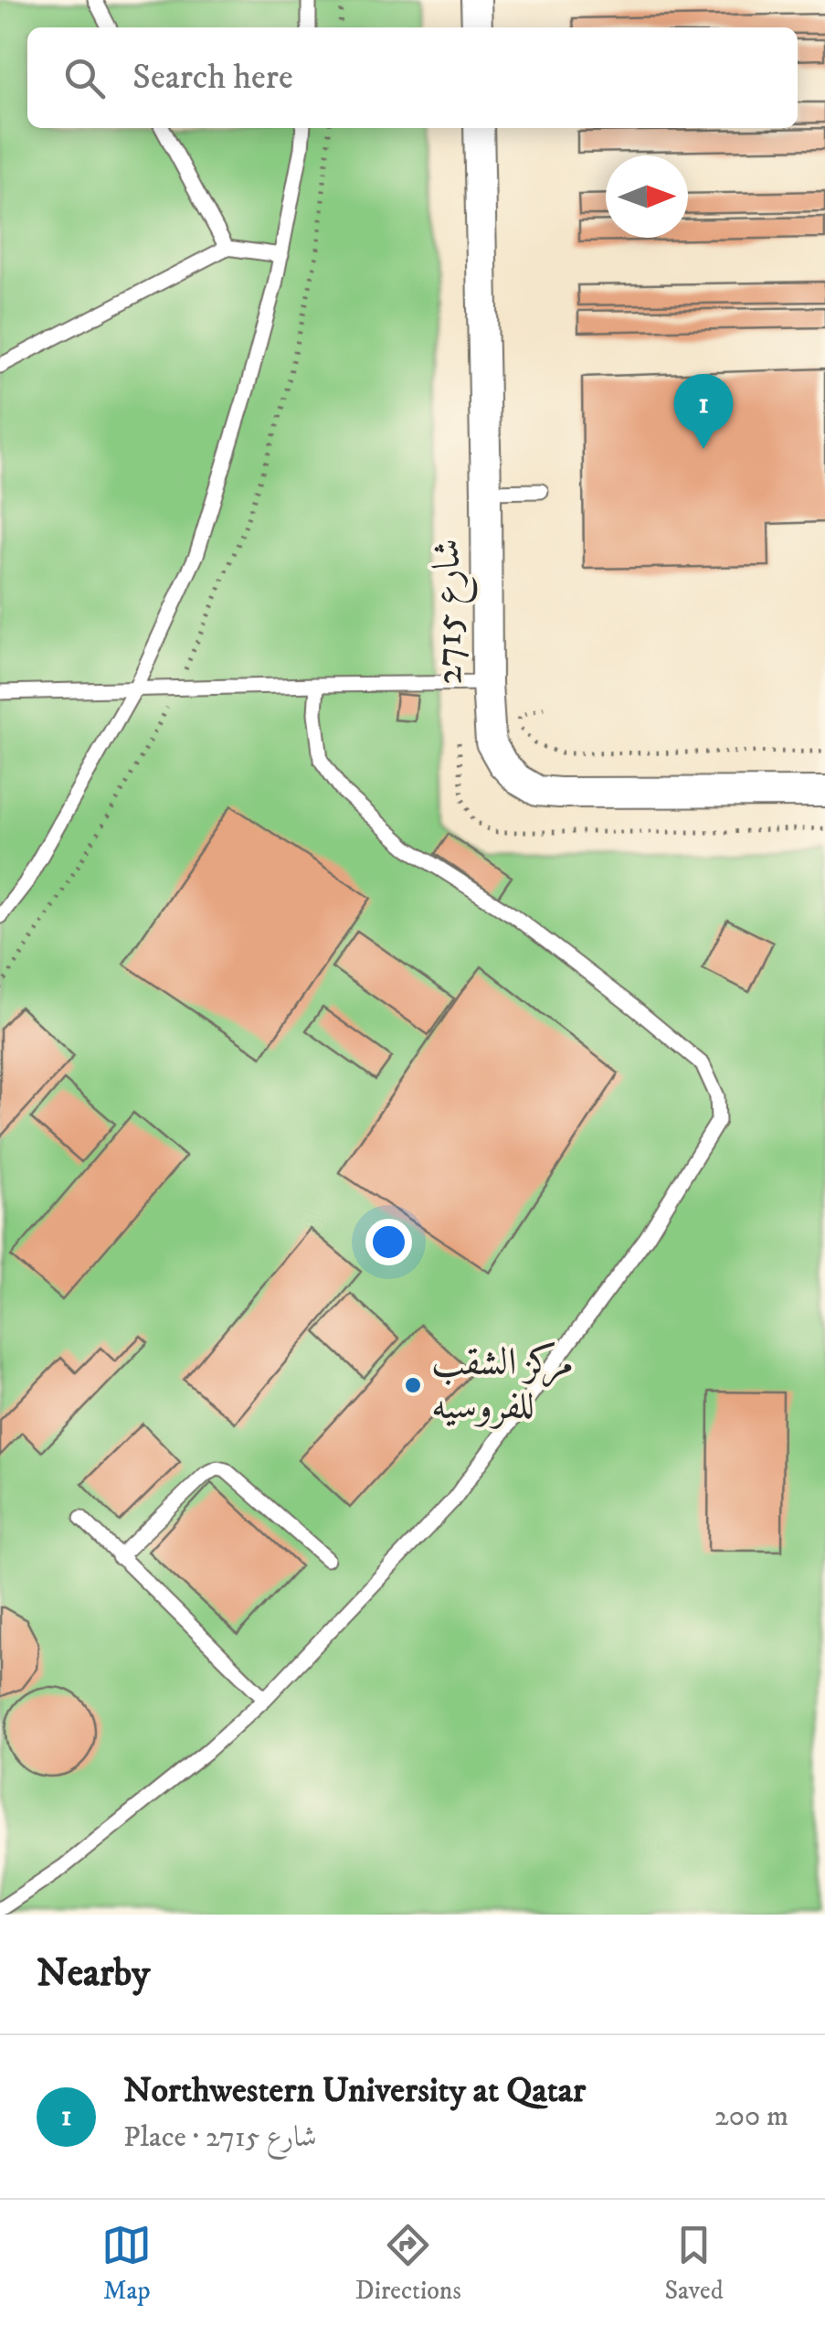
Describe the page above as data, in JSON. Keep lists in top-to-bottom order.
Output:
{
  "streets": {
    "street": ["شارع 2715"]
  },
  "places": ["مركز الشقب للفروسيه"],
  "north": "right",
  "page": {
    "search": "Search here",
    "pins": "1",
    "heading": "Nearby",
    "list": [
      {
        "mark": "1",
        "name": "Northwestern University at Qatar",
        "note": "Place · شارع 2715",
        "value": "200 m"
      }
    ],
    "nav": ["Map", "Directions", "Saved"]
  }
}
